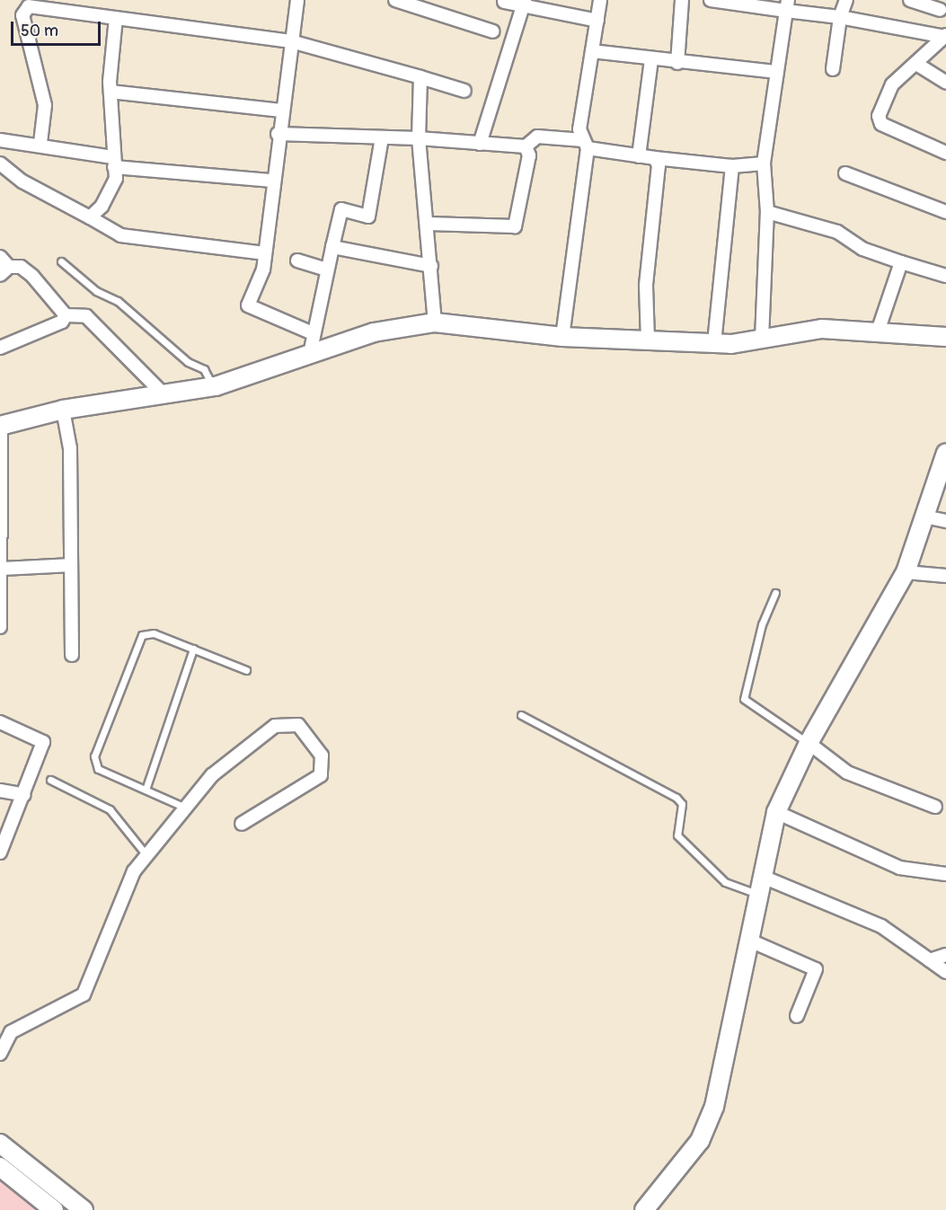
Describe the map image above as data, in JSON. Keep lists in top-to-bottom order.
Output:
{
  "scale_bar": "50 m"
}
